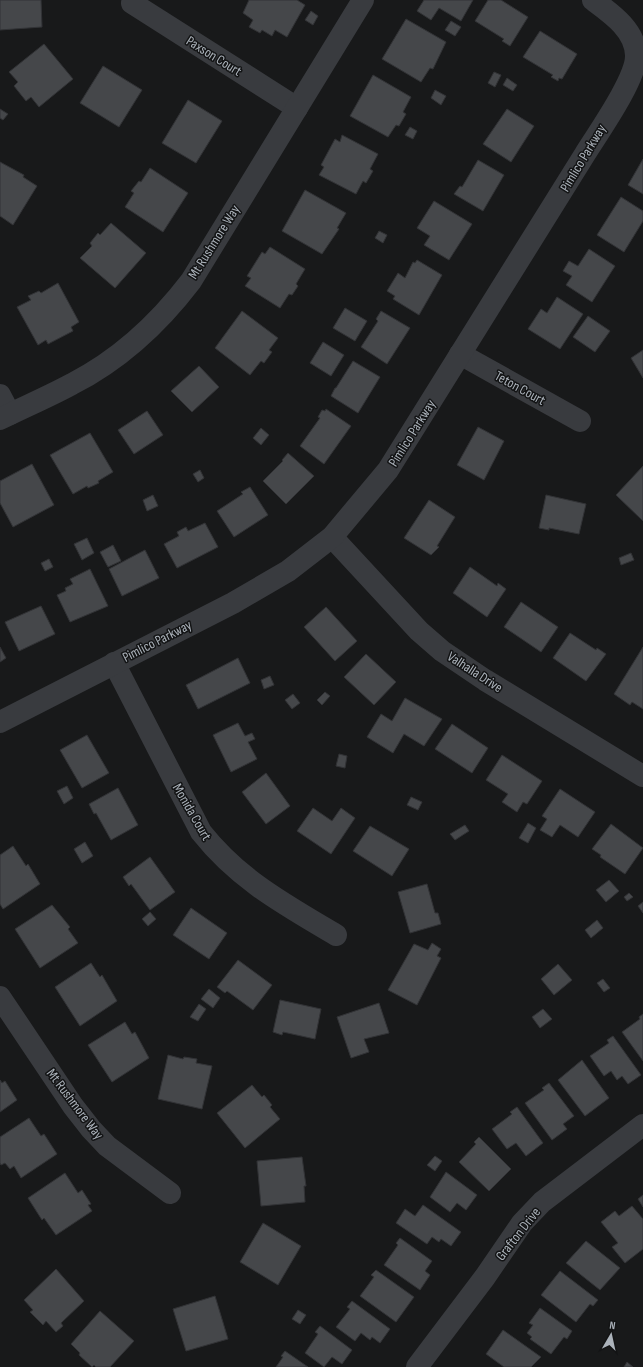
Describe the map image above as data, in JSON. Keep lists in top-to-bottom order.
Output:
{
  "streets": {
    "street": [
      "Paxson Court",
      "Pimlico Parkway",
      "Mt Rushmore Way",
      "Teton Court",
      "Valhalla Drive",
      "Monida Court",
      "Grafton Drive"
    ]
  },
  "crossings": [
    ["Paxson Court", "Mt Rushmore Way"],
    ["Pimlico Parkway", "Teton Court"],
    ["Pimlico Parkway", "Valhalla Drive"],
    ["Pimlico Parkway", "Monida Court"]
  ],
  "north": "top"
}
